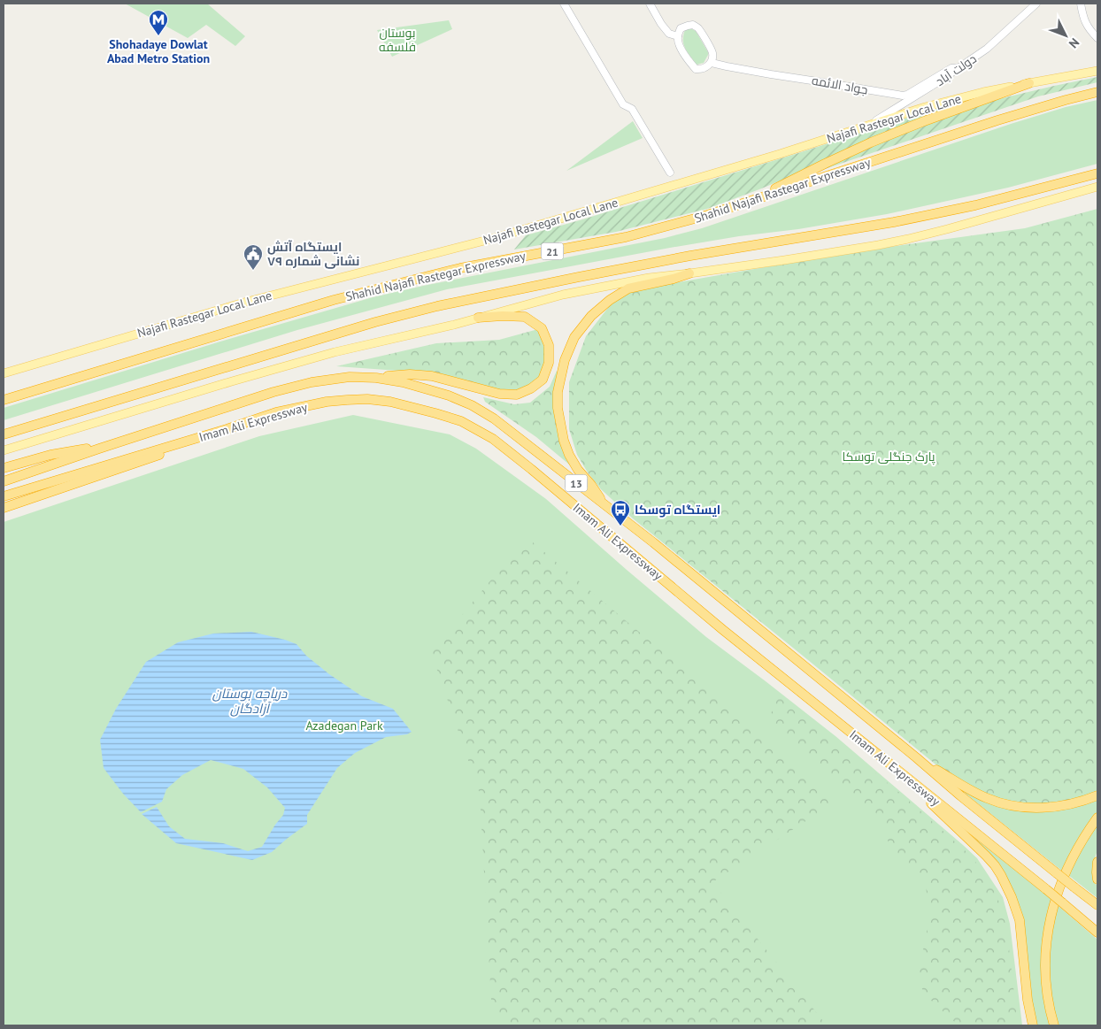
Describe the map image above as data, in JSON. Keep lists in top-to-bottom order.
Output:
{
  "streets": {
    "highway": [
      "Shahid Najafi Rastegar Expressway",
      "21",
      "Imam Ali Expressway",
      "13"
    ],
    "main road": ["Najafi Rastegar Local Lane"],
    "street": ["دولت آباد", "جواد الائمه"]
  },
  "crossings": [
    ["دولت آباد", "جواد الائمه"],
    ["دولت آباد", "Najafi Rastegar Local Lane"]
  ],
  "water": ["دریاچه بوستان آزادگان"],
  "parks": ["بوستان فلسفه", "پارک جنگلی توسکا", "Azadegan Park"],
  "places": {
    "metro station": ["Shohadaye Dowlat Abad Metro Station"],
    "public building": ["ایستگاه آتش نشانی شماره ۷۹"],
    "bus stop": ["ایستگاه توسکا"]
  },
  "north": "bottom right"
}
